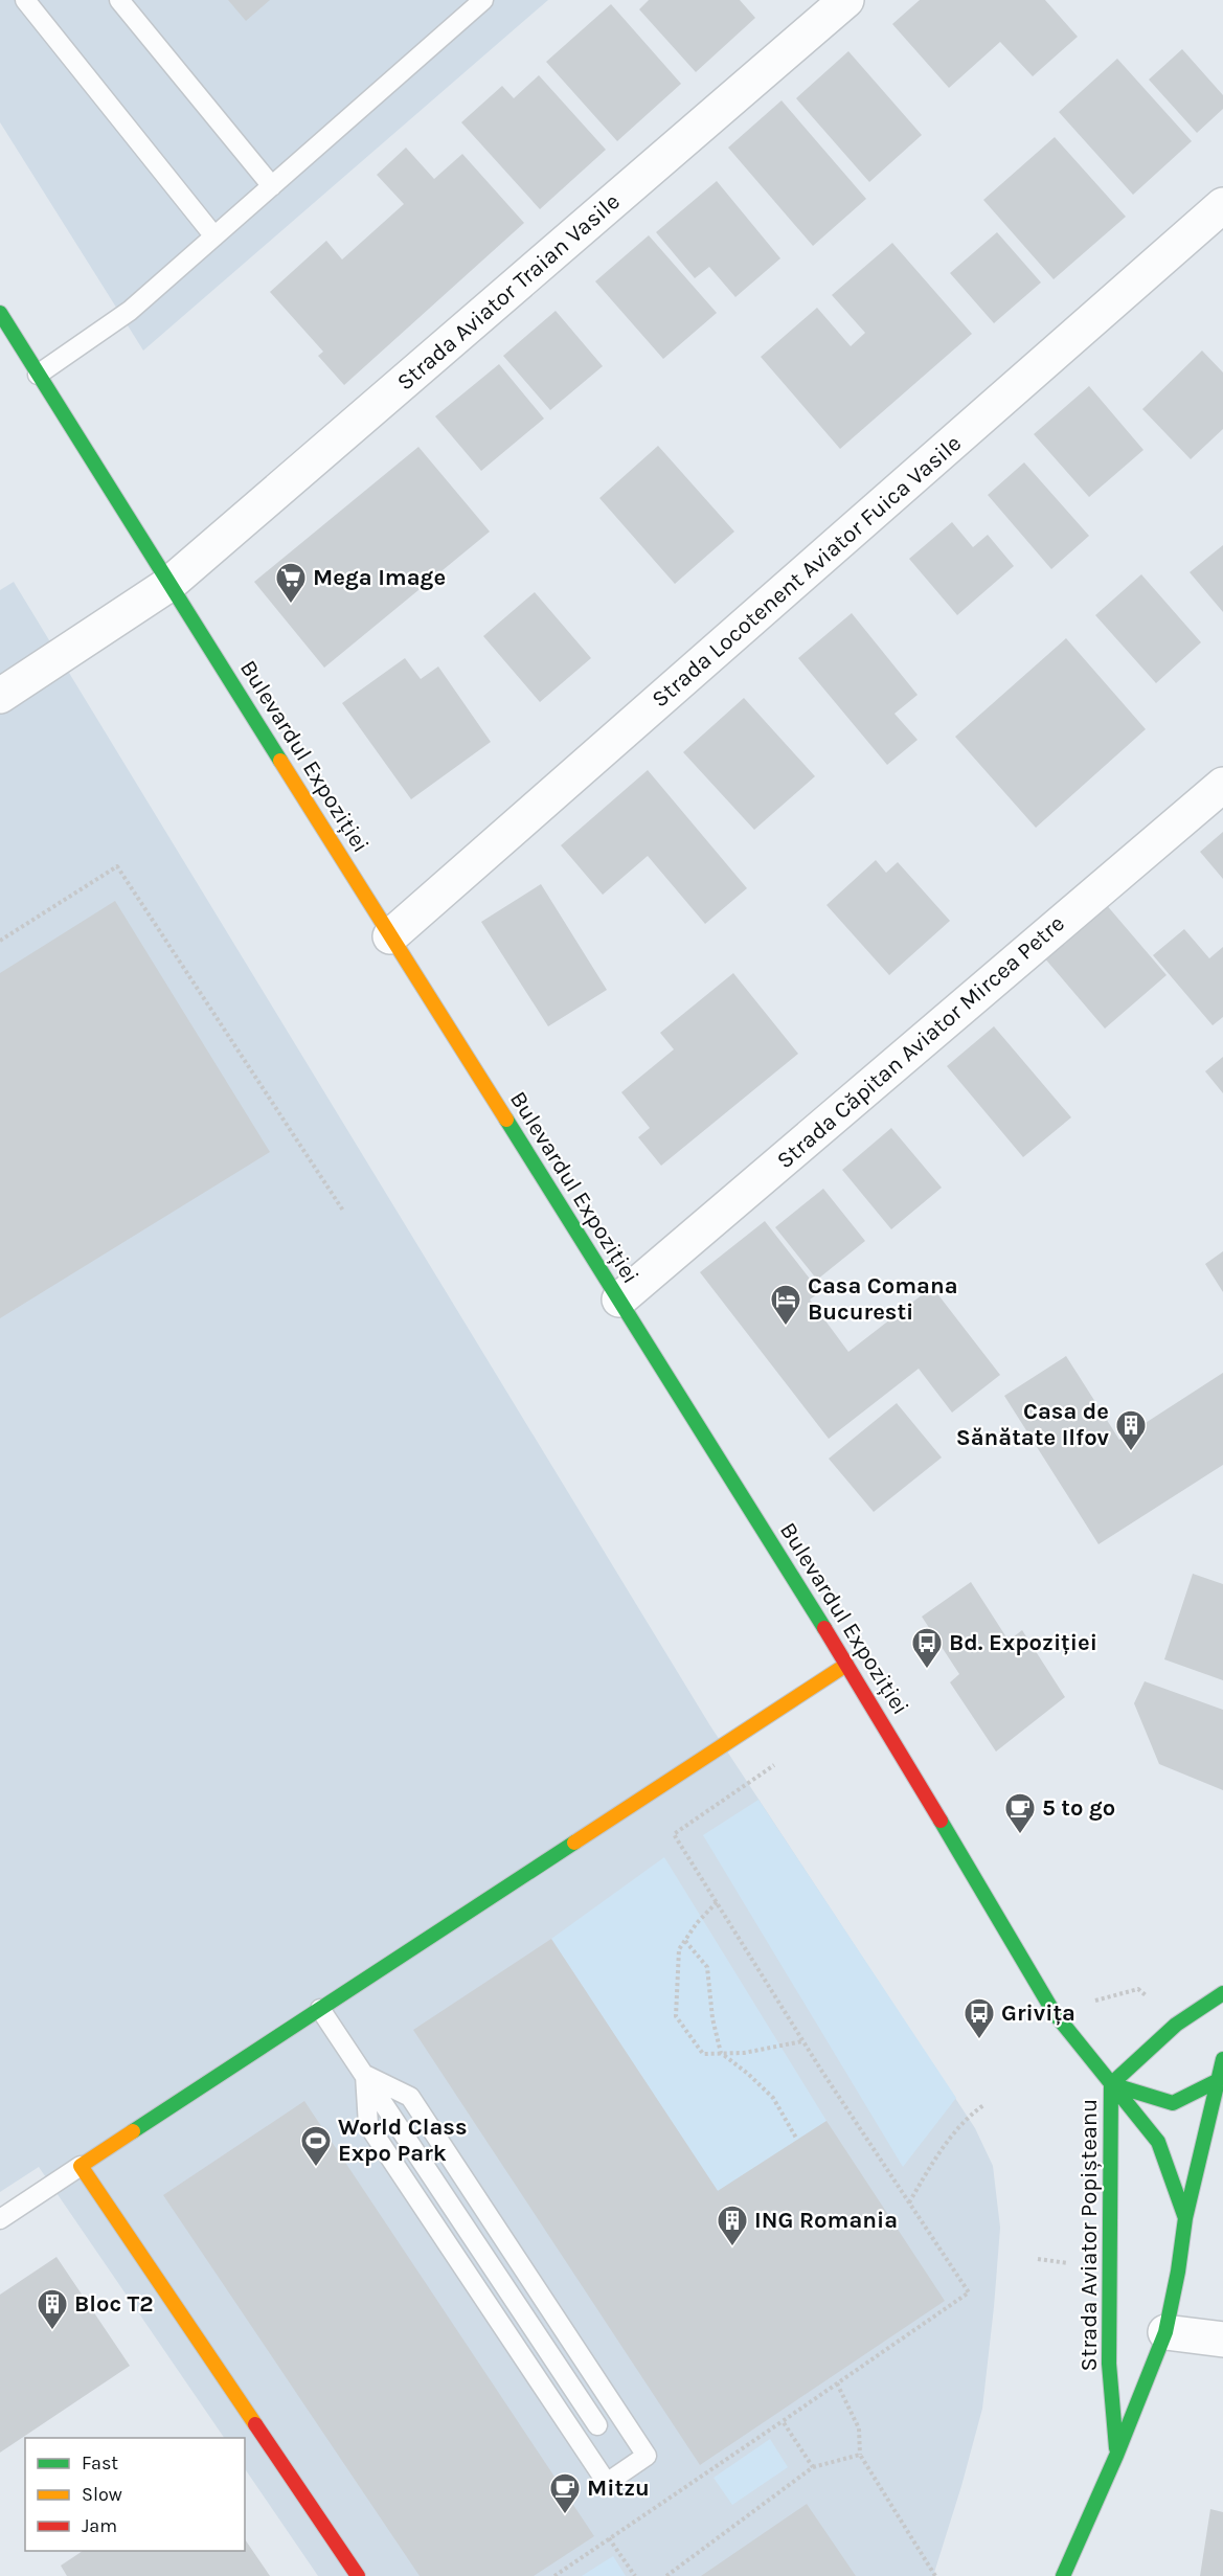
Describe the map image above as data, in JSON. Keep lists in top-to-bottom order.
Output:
{
  "streets": {
    "street": [
      "Strada Aviator Traian Vasile",
      "Strada Locotenent Aviator Fuica Vasile",
      "Bulevardul Expoziției",
      "Strada Căpitan Aviator Mircea Petre",
      "Strada Aviator Popișteanu"
    ]
  },
  "crossings": [
    ["Strada Aviator Traian Vasile", "Bulevardul Expoziției"],
    ["Strada Locotenent Aviator Fuica Vasile", "Bulevardul Expoziției"],
    ["Bulevardul Expoziției", "Strada Căpitan Aviator Mircea Petre"],
    ["Bulevardul Expoziției", "Strada Aviator Popișteanu"]
  ],
  "places": {
    "supermarket": ["Mega Image"],
    "hotel": ["Casa Comana Bucuresti"],
    "building": ["Casa de Sănătate Ilfov", "ING Romania", "Bloc T2"],
    "bus stop": ["Bd. Expoziției", "Grivița"],
    "cafe": ["5 to go", "Mitzu"],
    "sports": ["World Class Expo Park"]
  },
  "legend": ["Fast", "Slow", "Jam"]
}
